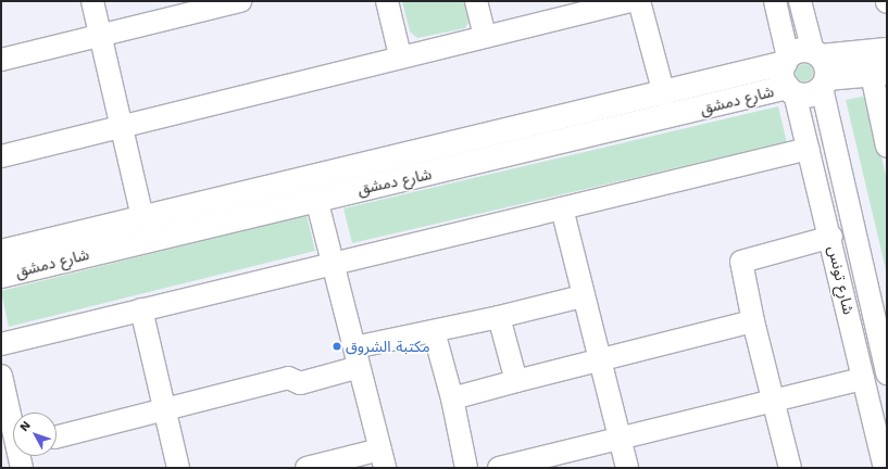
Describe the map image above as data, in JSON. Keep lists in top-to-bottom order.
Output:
{
  "streets": {
    "main road": ["شارع دمشق"],
    "street": ["شارع تونس"]
  },
  "crossings": [
    ["شارع دمشق", "شارع تونس"]
  ],
  "places": ["مكتبة الشروق"],
  "north": "top left"
}
